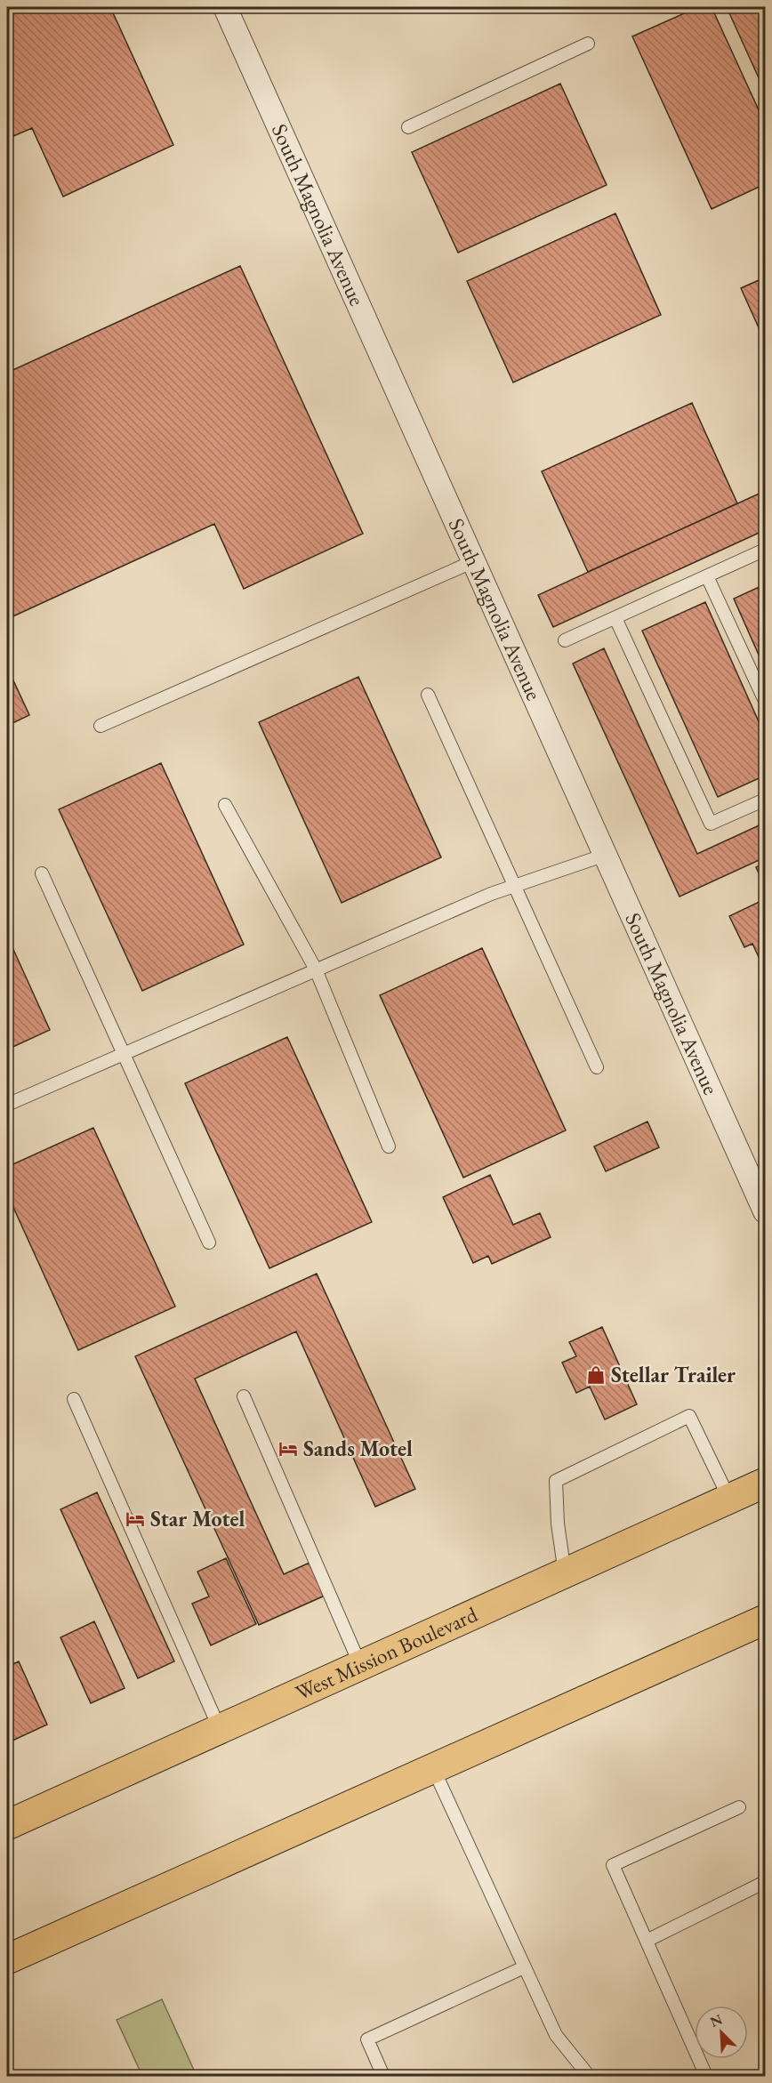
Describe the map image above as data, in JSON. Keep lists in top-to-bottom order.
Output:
{
  "streets": {
    "main road": ["West Mission Boulevard"],
    "street": ["South Magnolia Avenue"]
  },
  "places": {
    "shop": ["Stellar Trailer"],
    "hotel": ["Sands Motel", "Star Motel"]
  },
  "north": "top left"
}
